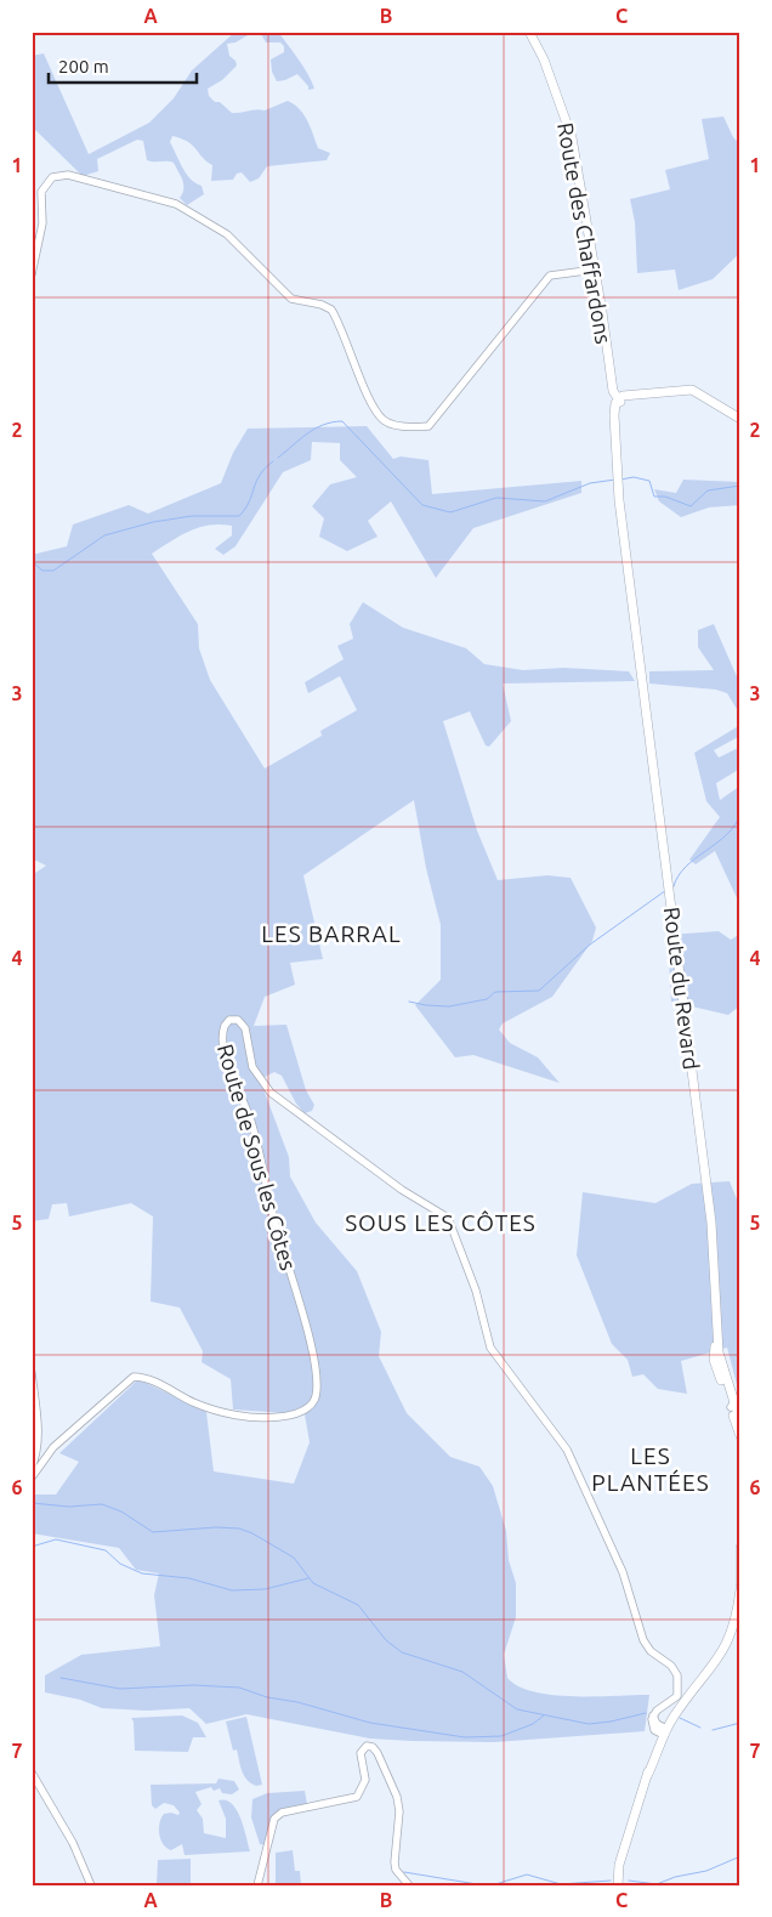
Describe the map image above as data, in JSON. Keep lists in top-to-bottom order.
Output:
{
  "streets": {
    "main road": ["Route des Chaffardons", "Route du Revard"],
    "street": ["Route de Sous les Côtes"]
  },
  "crossings": [
    ["Route des Chaffardons", "Route du Revard"]
  ],
  "districts": ["LES BARRAL", "SOUS LES CÔTES", "LES PLANTÉES"],
  "scale_bar": "200 m",
  "grid": {
    "columns": ["A", "B", "C"],
    "rows": [
      "1",
      "2",
      "3",
      "4",
      "5",
      "6",
      "7"
    ]
  }
}
